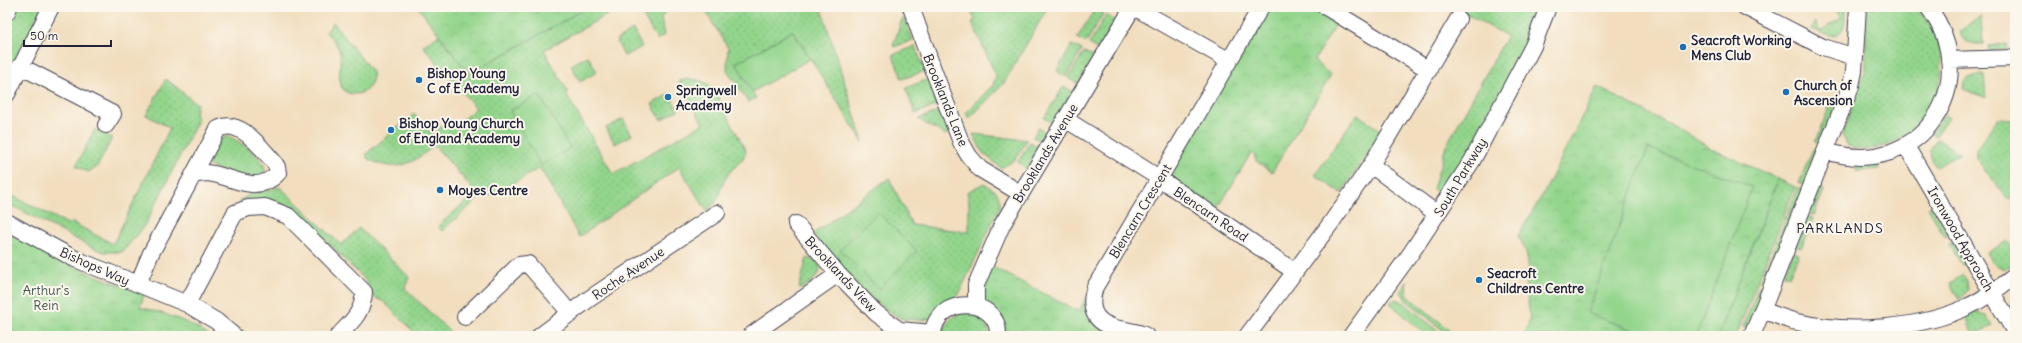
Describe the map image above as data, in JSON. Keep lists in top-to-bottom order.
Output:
{
  "streets": {
    "street": [
      "Brooklands Lane",
      "Brooklands Avenue",
      "South Parkway",
      "Blencarn Crescent",
      "Blencarn Road",
      "Ironwood Approach",
      "Bishops Way",
      "Roche Avenue",
      "Brooklands View"
    ]
  },
  "crossings": [
    ["Brooklands Lane", "Brooklands Avenue"],
    ["Brooklands Avenue", "Blencarn Road"],
    ["Blencarn Crescent", "Blencarn Road"]
  ],
  "districts": ["PARKLANDS"],
  "parks": ["Arthur's Rein"],
  "places": [
    "Seacroft Working Mens Club",
    "Bishop Young C of E Academy",
    "Church of Ascension",
    "Springwell Academy",
    "Bishop Young Church of England Academy",
    "Moyes Centre",
    "Seacroft Childrens Centre"
  ],
  "scale_bar": "50 m"
}
